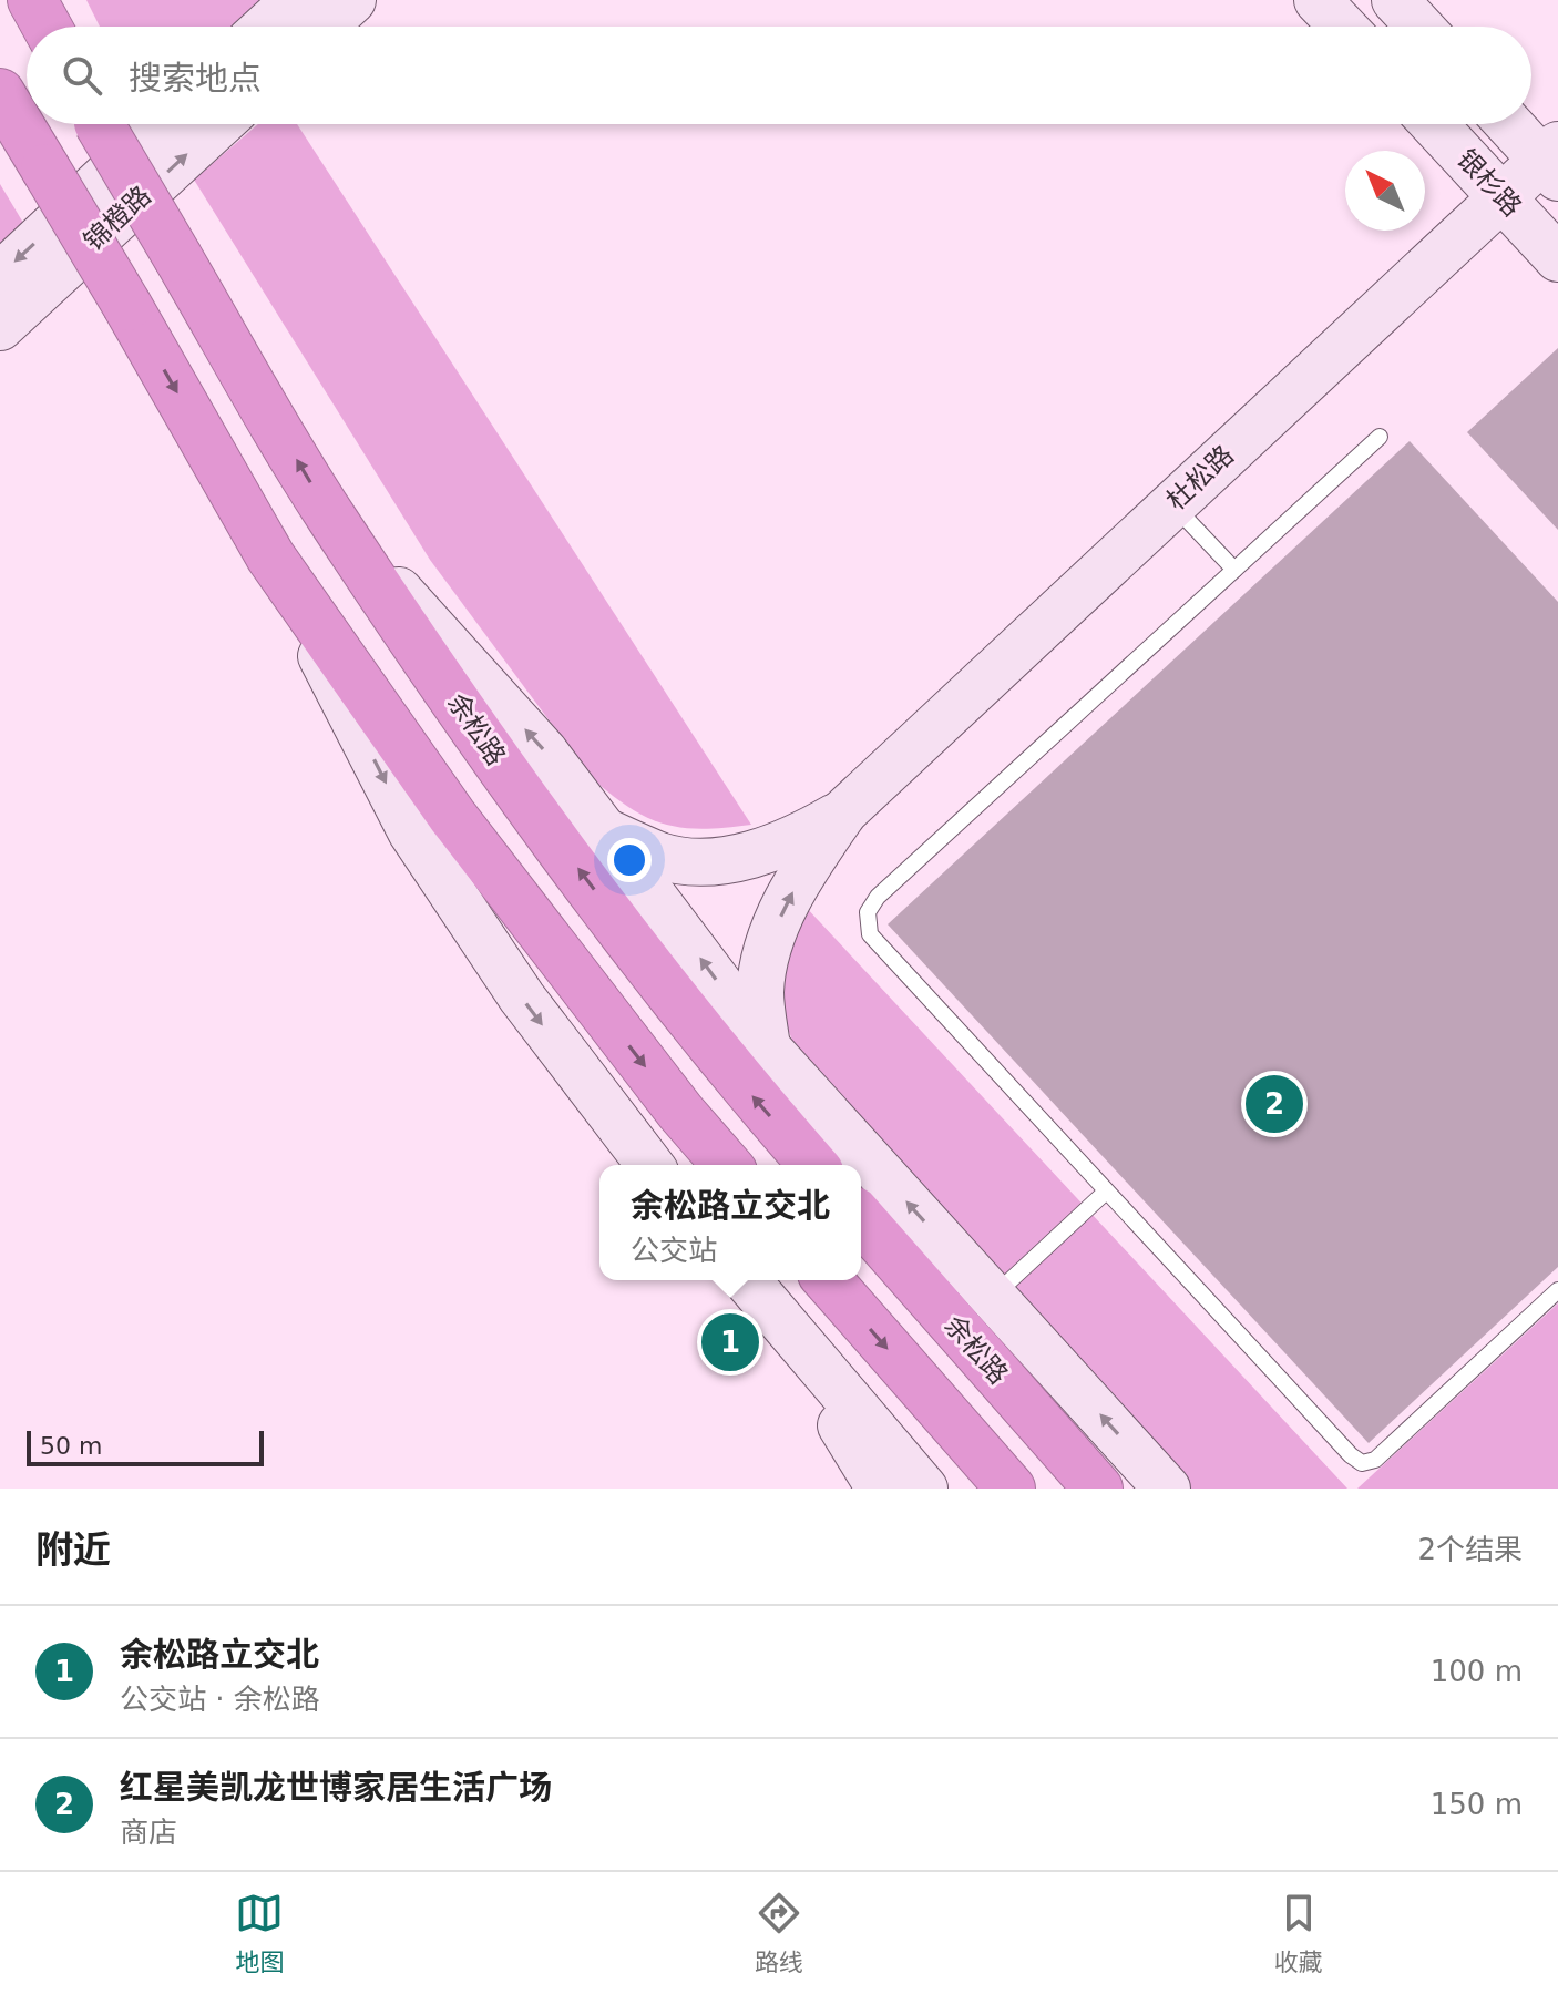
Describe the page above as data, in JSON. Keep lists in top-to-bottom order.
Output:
{
  "streets": {
    "highway": ["余松路"],
    "main road": ["银杉路", "锦橙路", "杜松路"]
  },
  "crossings": [
    ["银杉路", "杜松路"]
  ],
  "scale_bar": "50 m",
  "north": "top left",
  "page": {
    "search": "搜索地点",
    "pins": ["2", "1"],
    "popup": ["余松路立交北", "公交站"],
    "scale": "50 m",
    "heading": ["附近", "2个结果"],
    "list": [
      {
        "mark": "1",
        "name": "余松路立交北",
        "note": "公交站 · 余松路",
        "value": "100 m"
      },
      {
        "mark": "2",
        "name": "红星美凯龙世博家居生活广场",
        "note": "商店",
        "value": "150 m"
      }
    ],
    "nav": ["地图", "路线", "收藏"]
  }
}
